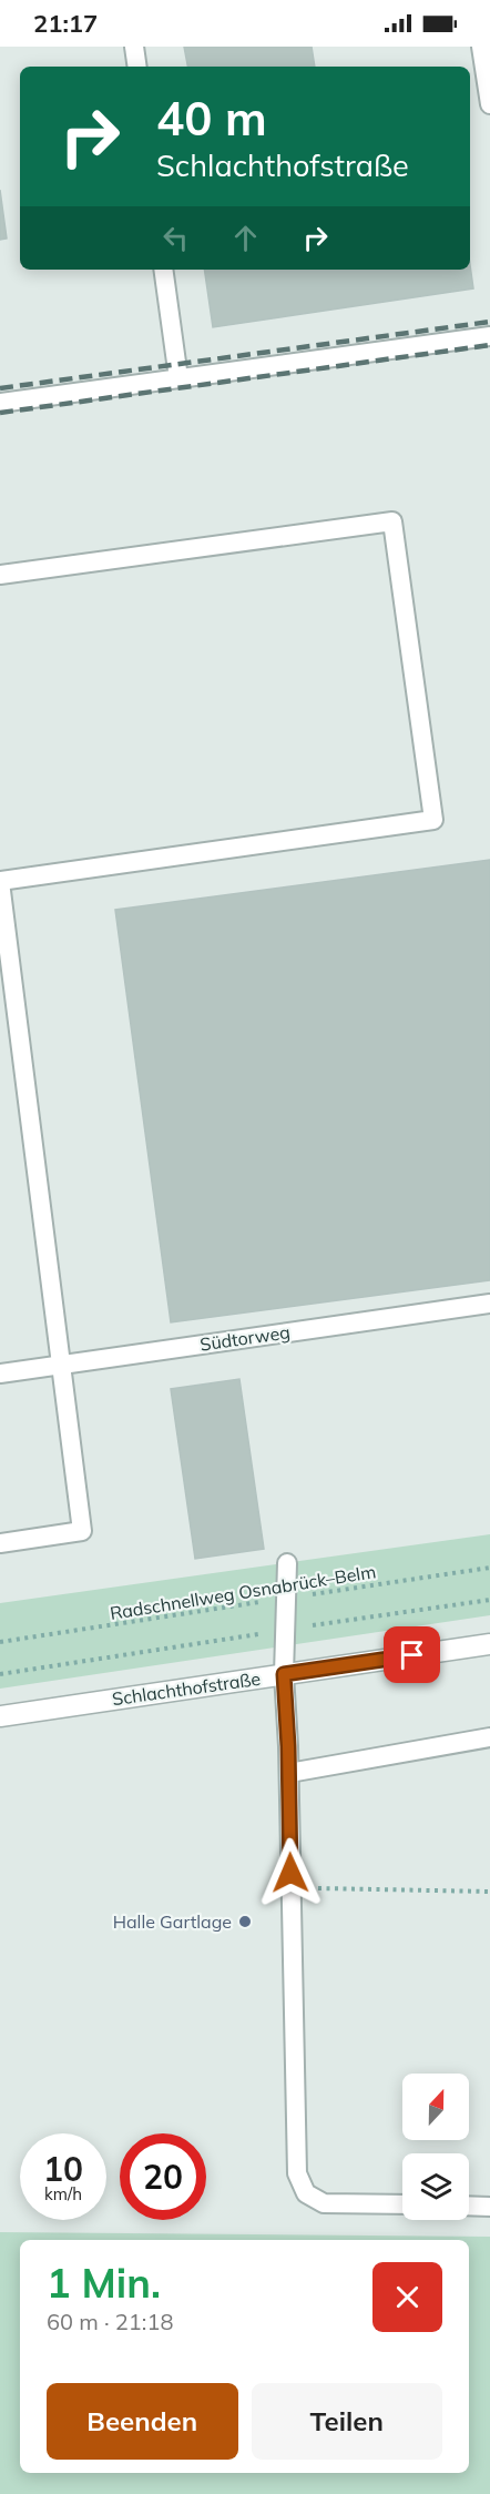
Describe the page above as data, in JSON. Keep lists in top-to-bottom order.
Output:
{
  "streets": {
    "street": ["Schlachthofstraße"],
    "lane": ["Südtorweg"],
    "path": ["Radschnellweg Osnabrück–Belm"]
  },
  "places": ["Halle Gartlage"],
  "north": "top",
  "page": {
    "status": "21:17",
    "turn": ["40 m", "Schlachthofstraße"],
    "speed": "10 km/h",
    "limit": "20",
    "heading": ["1 Min.", "60 m · 21:18"],
    "buttons": ["Beenden", "Teilen"]
  }
}
